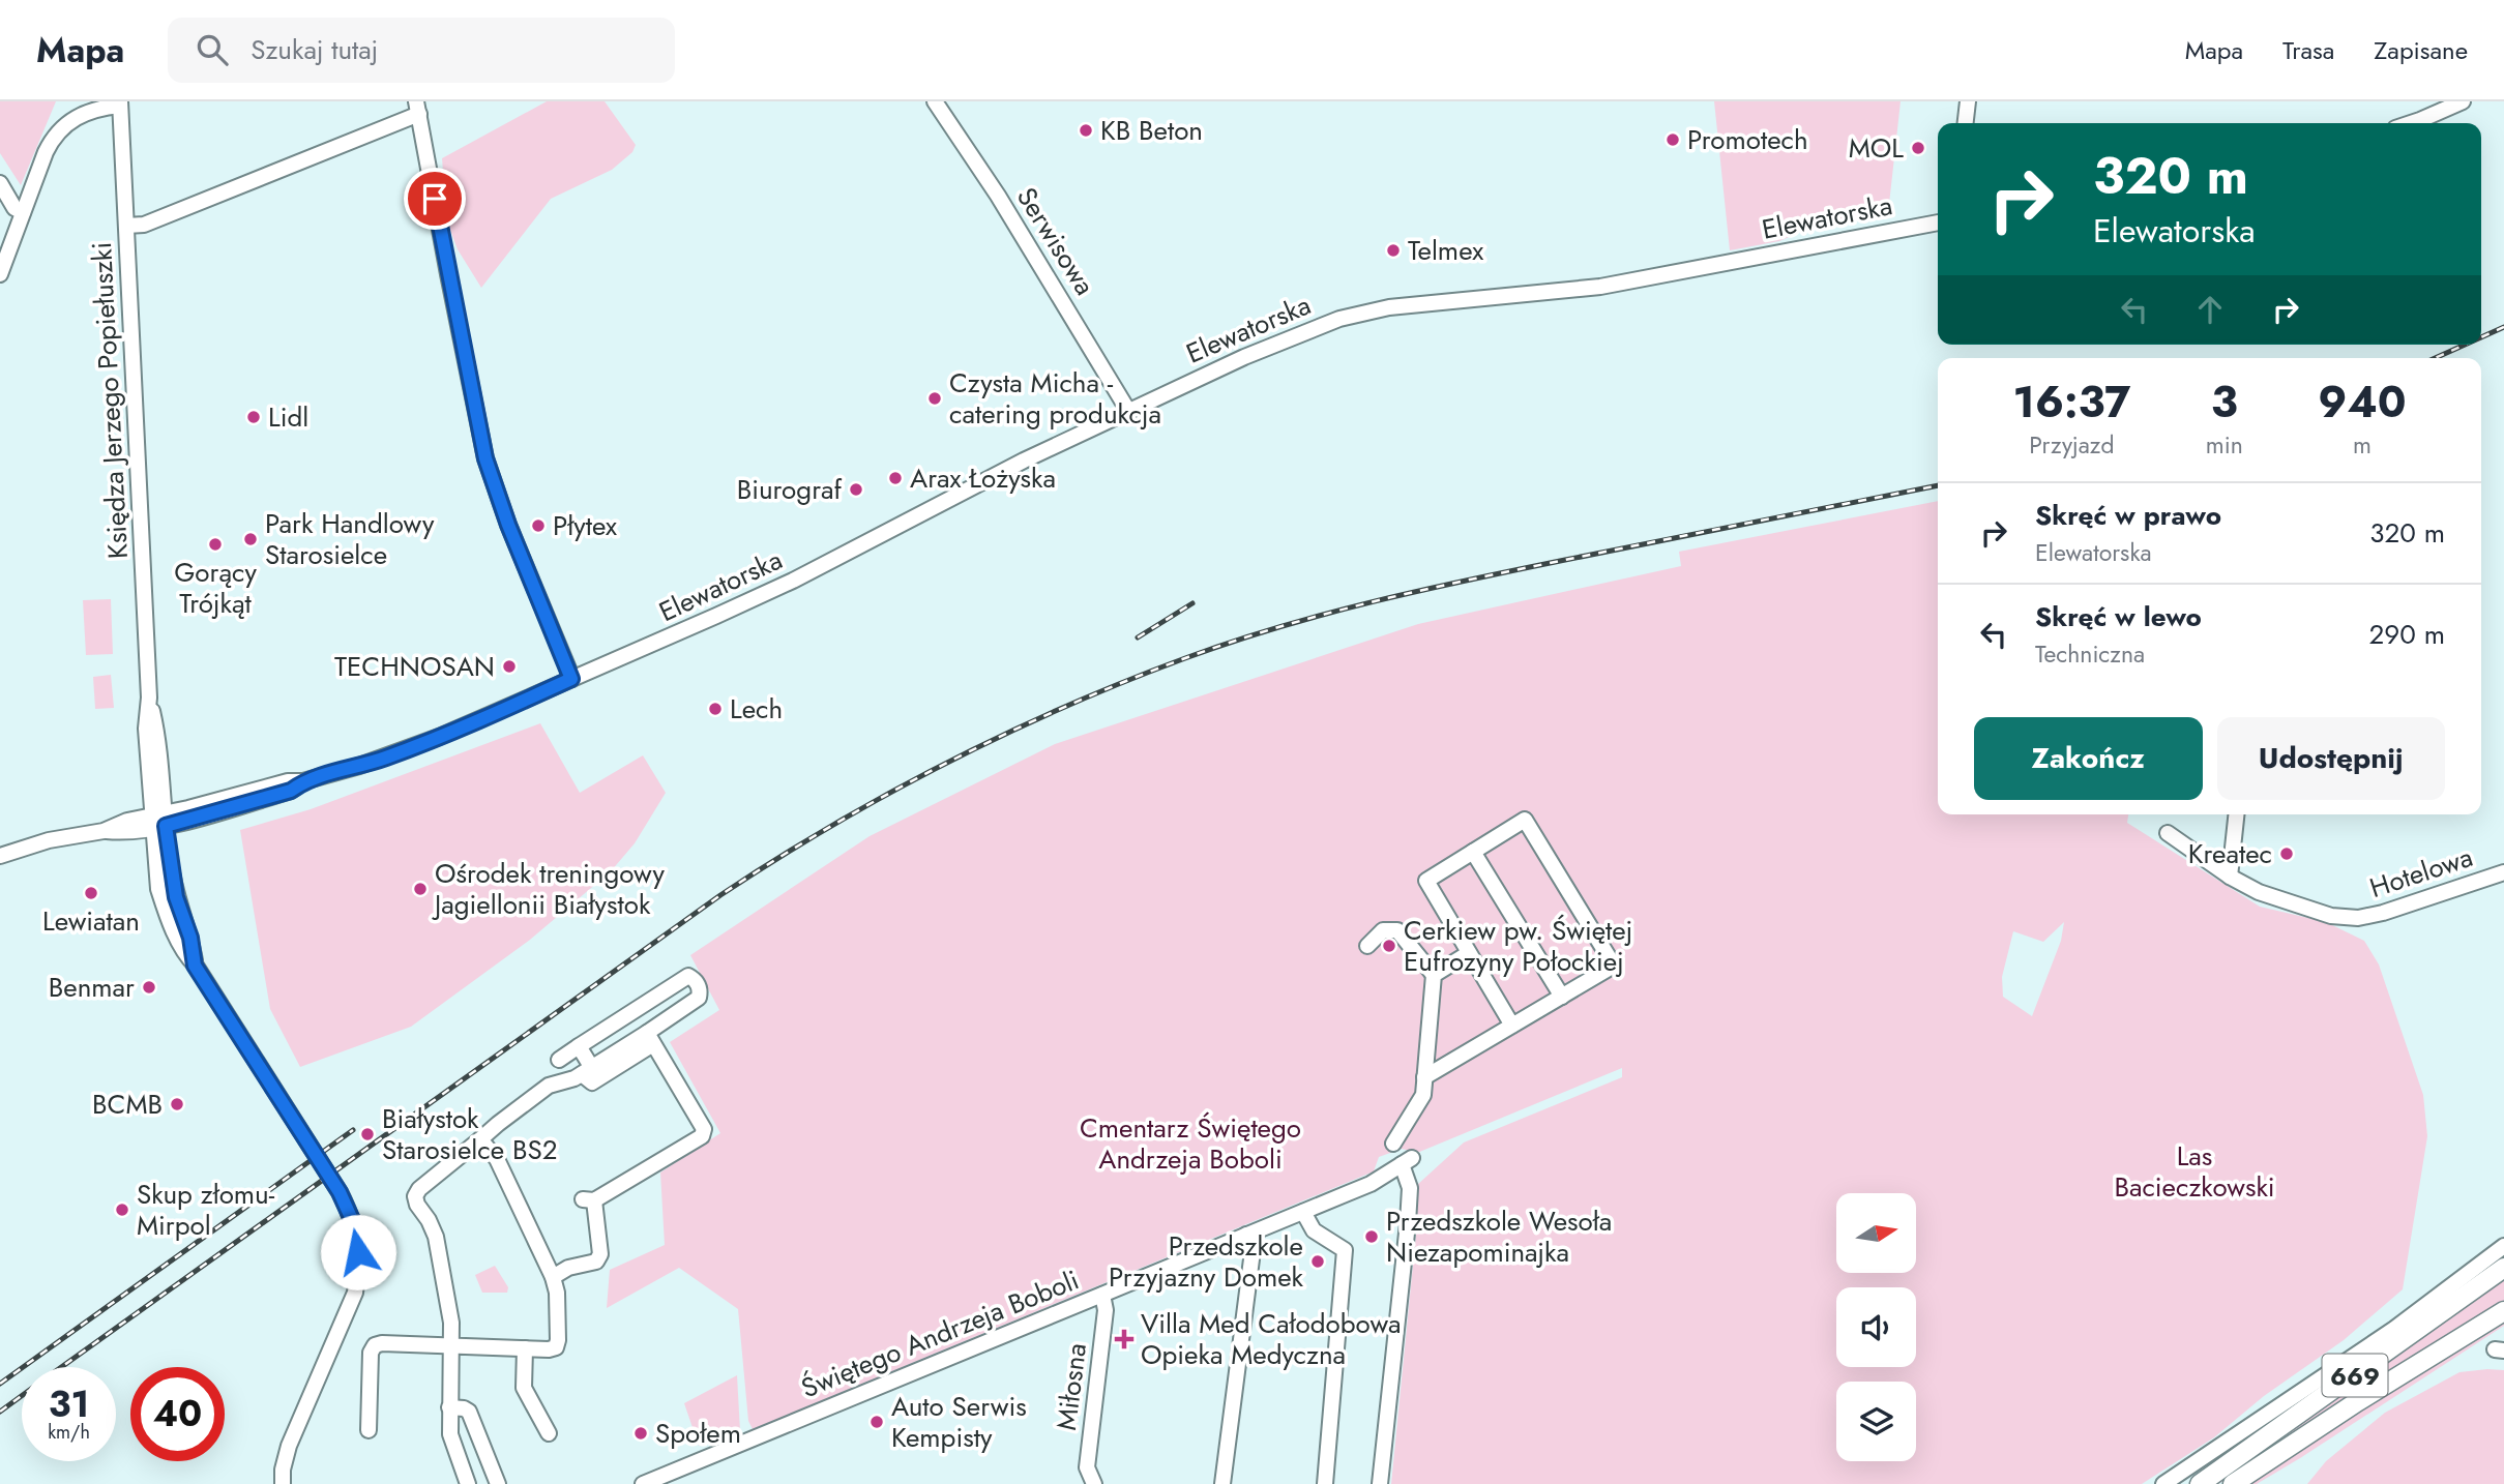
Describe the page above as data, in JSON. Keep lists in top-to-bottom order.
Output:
{
  "streets": {
    "main road": ["669"],
    "street": [
      "Elewatorska",
      "Serwisowa",
      "Księdza Jerzego Popiełuszki",
      "Hotelowa",
      "Świętego Andrzeja Boboli",
      "Miłosna"
    ]
  },
  "crossings": [
    ["Elewatorska", "Serwisowa"],
    ["Elewatorska", "Księdza Jerzego Popiełuszki"],
    ["Świętego Andrzeja Boboli", "Miłosna"]
  ],
  "parks": ["Cmentarz Świętego Andrzeja Boboli", "Las Bacieczkowski"],
  "places": {
    "other": [
      "KB Beton",
      "Promotech",
      "MOL",
      "Telmex",
      "Czysta Micha - catering produkcja",
      "Lidl",
      "Arax Łożyska",
      "Biurograf",
      "Płytex",
      "Park Handlowy Starosielce",
      "Gorący Trójkąt",
      "TECHNOSAN",
      "Lech",
      "Kreatec",
      "Ośrodek treningowy Jagiellonii Białystok",
      "Lewiatan",
      "Cerkiew pw. Świętej Eufrozyny Połockiej",
      "Benmar",
      "BCMB",
      "Białystok Starosielce BS2",
      "Skup złomu- Mirpol",
      "Przedszkole Wesoła Niezapominajka",
      "Przedszkole Przyjazny Domek",
      "Auto Serwis Kempisty",
      "Społem"
    ],
    "health": ["Villa Med Całodobowa Opieka Medyczna"]
  },
  "north": "right",
  "page": {
    "header": "Mapa",
    "search": "Szukaj tutaj",
    "nav": ["Mapa", "Trasa", "Zapisane"],
    "turn": ["320 m", "Elewatorska"],
    "eta": [
      "16:37",
      "Przyjazd",
      "3",
      "min",
      "940",
      "m"
    ],
    "list": [
      {
        "name": "Skręć w prawo",
        "note": "Elewatorska",
        "value": "320 m"
      },
      {
        "name": "Skręć w lewo",
        "note": "Techniczna",
        "value": "290 m"
      }
    ],
    "buttons": ["Zakończ", "Udostępnij"],
    "speed": "31 km/h",
    "limit": "40"
  }
}
